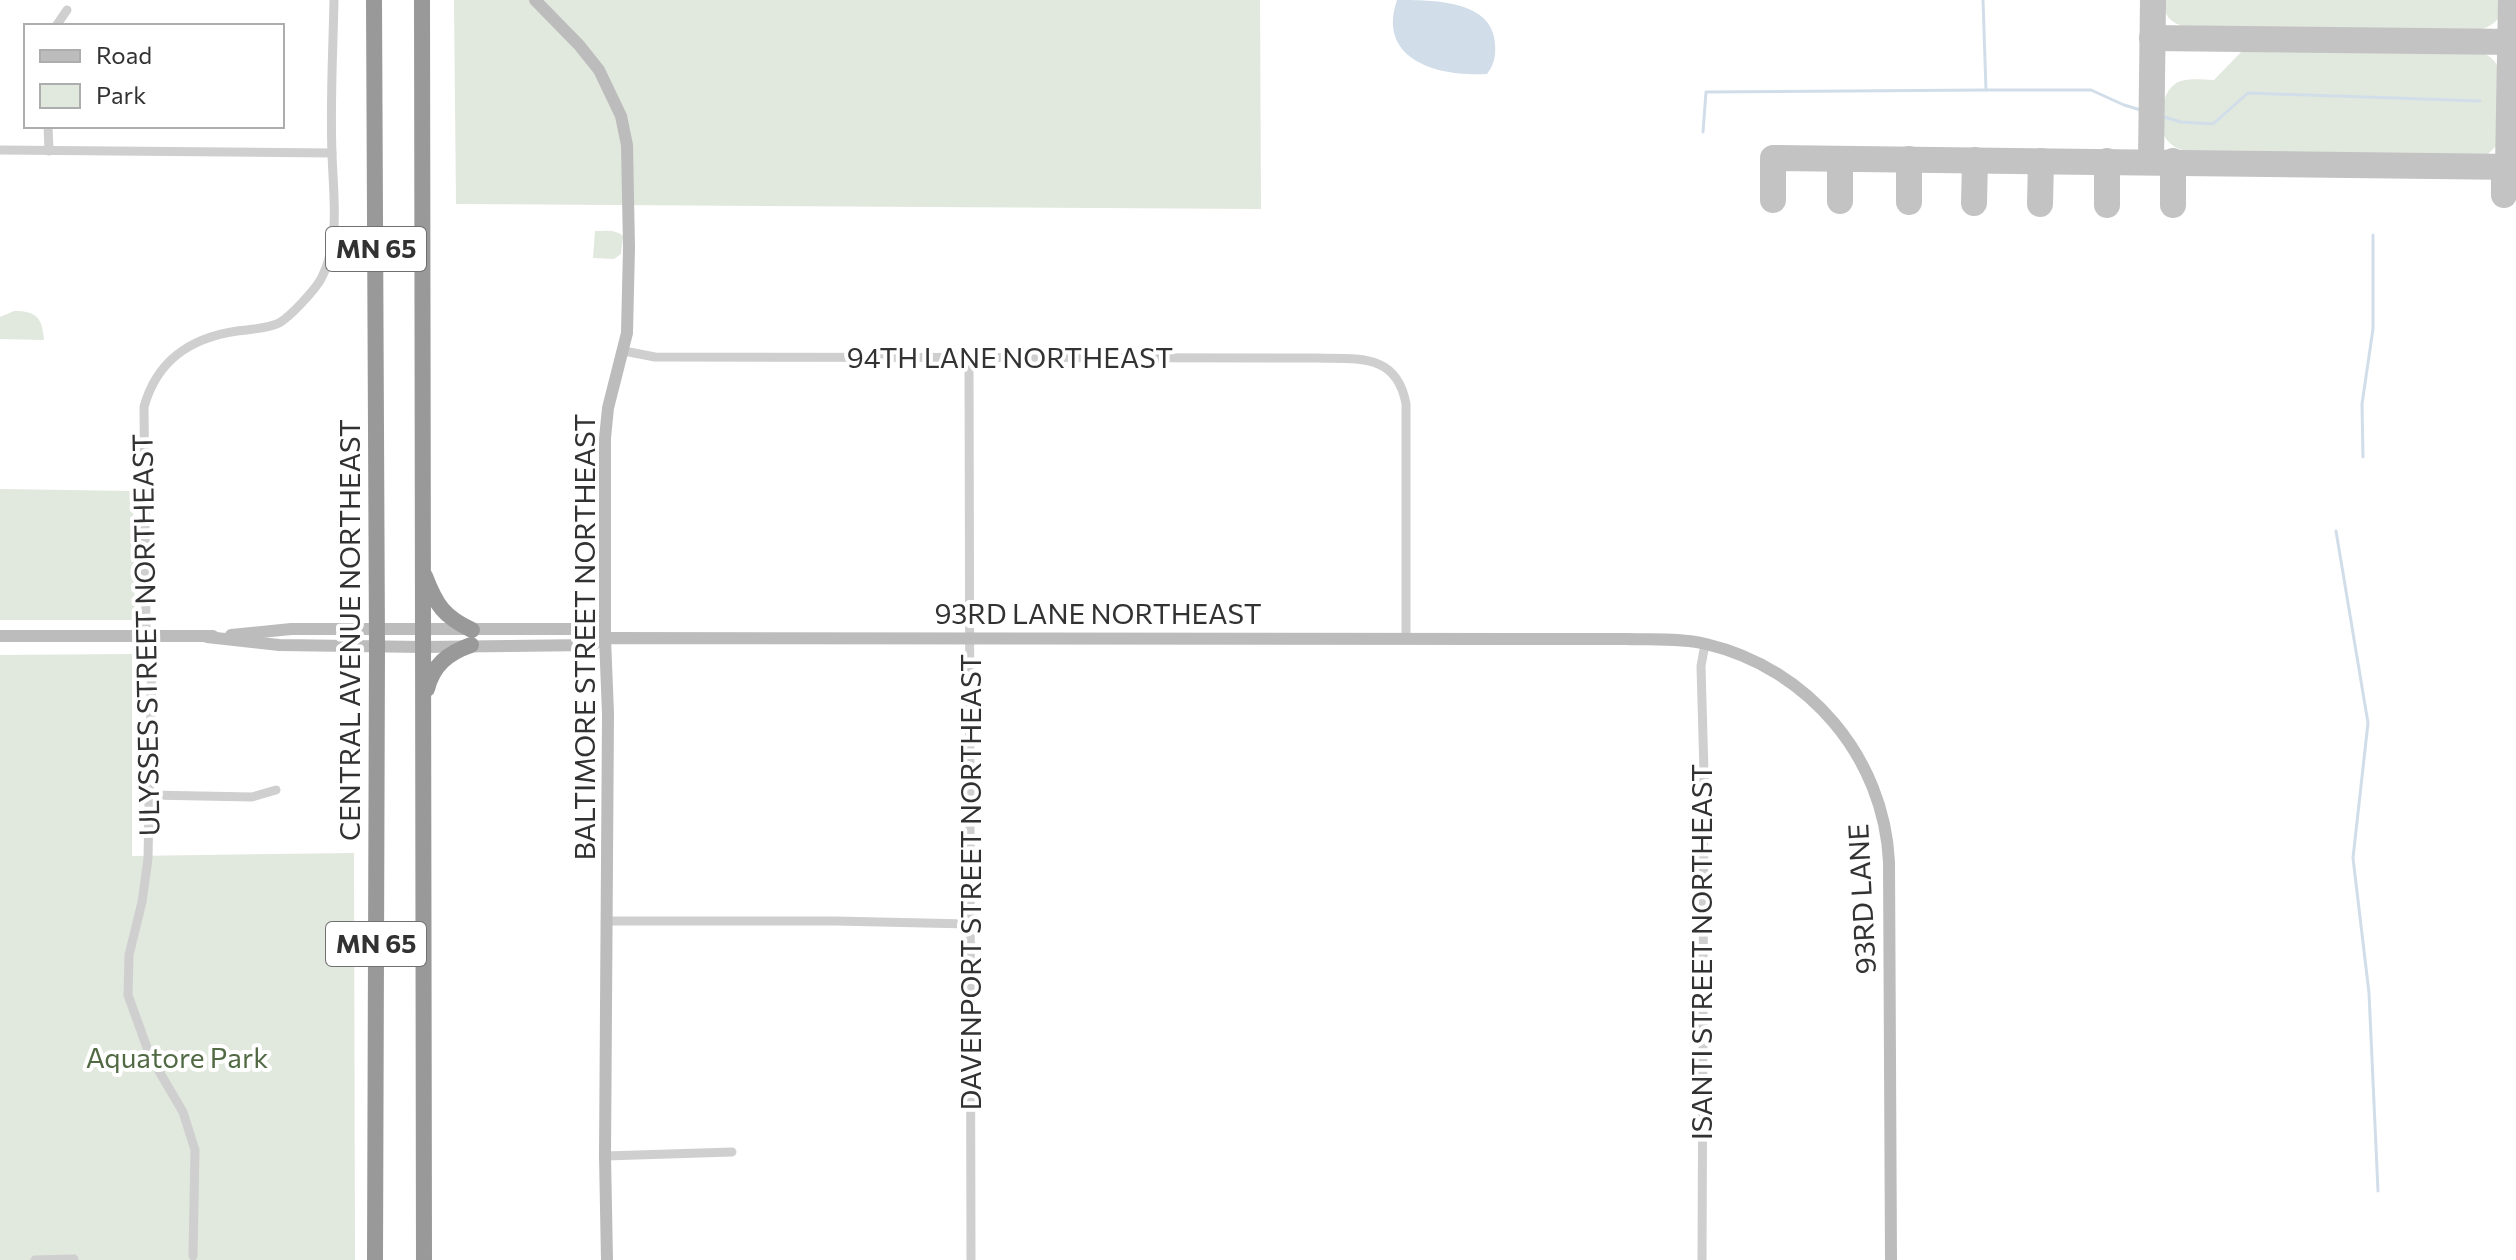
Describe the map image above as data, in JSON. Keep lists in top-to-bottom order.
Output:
{
  "streets": {
    "highway": ["MN 65", "CENTRAL AVENUE NORTHEAST"],
    "street": [
      "94TH LANE NORTHEAST",
      "93RD LANE NORTHEAST",
      "ULYSSES STREET NORTHEAST",
      "BALTIMORE STREET NORTHEAST",
      "DAVENPORT STREET NORTHEAST",
      "93RD LANE",
      "ISANTI STREET NORTHEAST"
    ]
  },
  "crossings": [
    ["MN 65", "93RD LANE NORTHEAST"],
    ["94TH LANE NORTHEAST", "93RD LANE NORTHEAST"],
    ["94TH LANE NORTHEAST", "BALTIMORE STREET NORTHEAST"],
    ["94TH LANE NORTHEAST", "DAVENPORT STREET NORTHEAST"],
    ["93RD LANE NORTHEAST", "CENTRAL AVENUE NORTHEAST"],
    ["93RD LANE NORTHEAST", "BALTIMORE STREET NORTHEAST"],
    ["93RD LANE NORTHEAST", "DAVENPORT STREET NORTHEAST"],
    ["93RD LANE NORTHEAST", "93RD LANE"],
    ["93RD LANE", "ISANTI STREET NORTHEAST"]
  ],
  "parks": ["Aquatore Park"],
  "legend": ["Road", "Park"]
}
